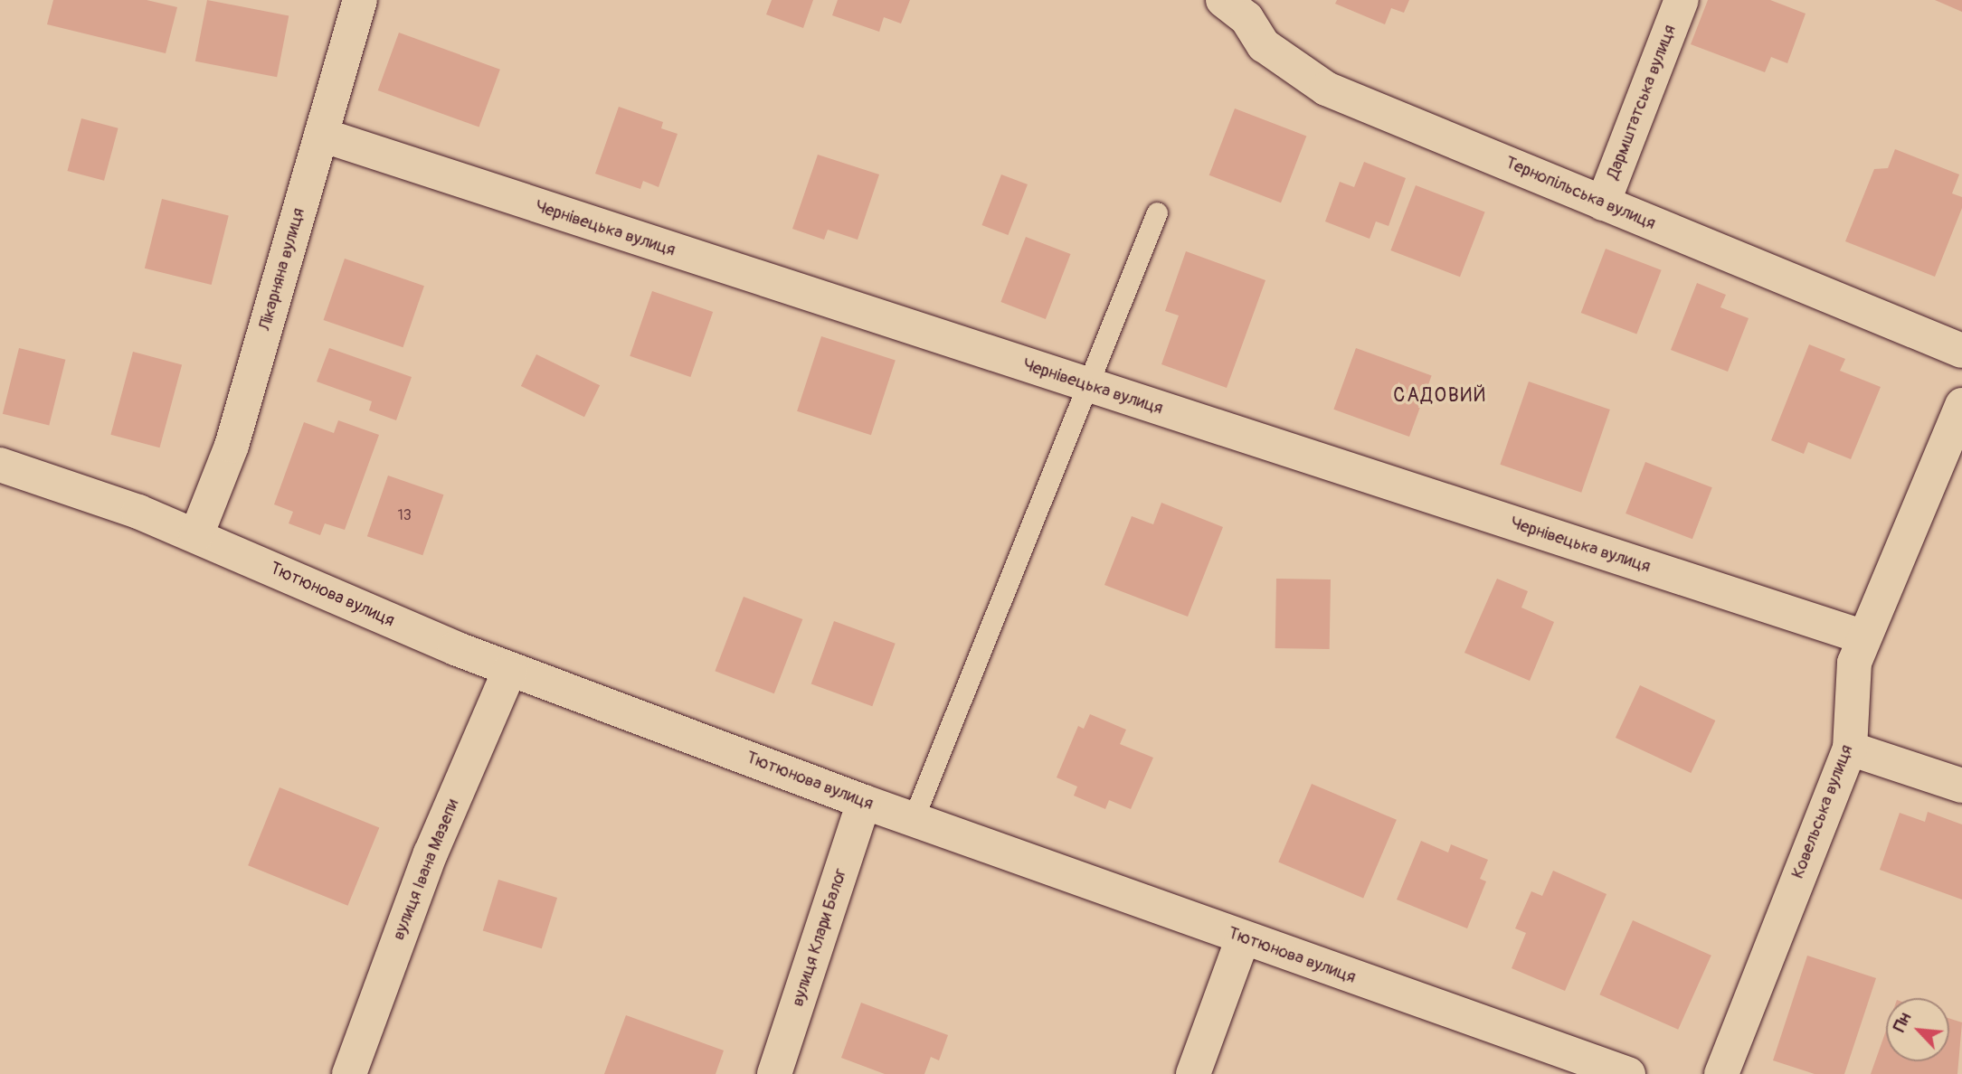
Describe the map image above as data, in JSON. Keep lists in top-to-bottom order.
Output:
{
  "streets": {
    "street": [
      "Дармштатська вулиця",
      "Тернопільська вулиця",
      "Чернівецька вулиця",
      "Лікарняна вулиця",
      "Тютюнова вулиця",
      "Ковельська вулиця",
      "вулиця Івана Мазепи",
      "вулиця Клари Балог"
    ]
  },
  "crossings": [
    ["Дармштатська вулиця", "Тернопільська вулиця"],
    ["Чернівецька вулиця", "Лікарняна вулиця"],
    ["Чернівецька вулиця", "Ковельська вулиця"],
    ["Лікарняна вулиця", "Тютюнова вулиця"],
    ["Тютюнова вулиця", "вулиця Івана Мазепи"],
    ["Тютюнова вулиця", "вулиця Клари Балог"]
  ],
  "districts": ["САДОВИЙ"],
  "house_numbers": ["13"],
  "north": "top left"
}
